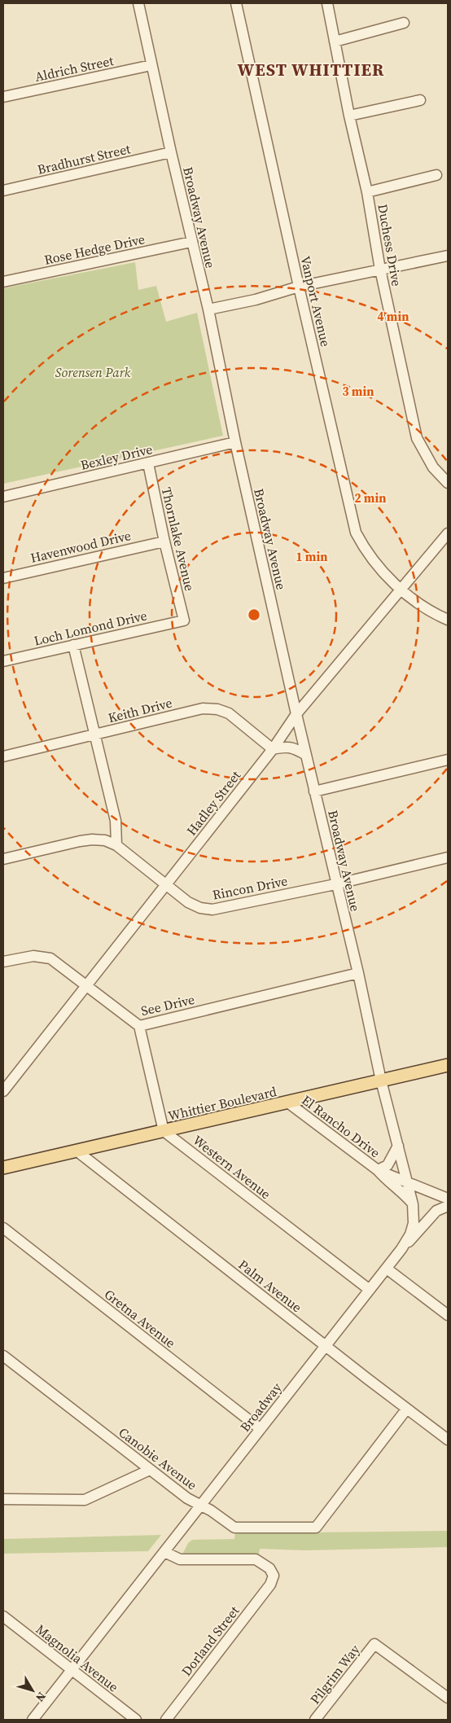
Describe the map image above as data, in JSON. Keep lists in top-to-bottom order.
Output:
{
  "streets": {
    "main road": ["Whittier Boulevard"],
    "street": [
      "Aldrich Street",
      "Bradhurst Street",
      "Broadway Avenue",
      "Duchess Drive",
      "Rose Hedge Drive",
      "Vanport Avenue",
      "Bexley Drive",
      "Thornlake Avenue",
      "Havenwood Drive",
      "Loch Lomond Drive",
      "Keith Drive",
      "Hadley Street",
      "Rincon Drive",
      "See Drive",
      "El Rancho Drive",
      "Western Avenue",
      "Palm Avenue",
      "Gretna Avenue",
      "Broadway",
      "Canobie Avenue",
      "Dorland Street",
      "Magnolia Avenue",
      "Pilgrim Way"
    ]
  },
  "crossings": [
    ["Aldrich Street", "Broadway Avenue"],
    ["Bradhurst Street", "Broadway Avenue"],
    ["Broadway Avenue", "Rose Hedge Drive"],
    ["Broadway Avenue", "Bexley Drive"],
    ["Broadway Avenue", "Hadley Street"],
    ["Broadway Avenue", "Rincon Drive"],
    ["Broadway Avenue", "See Drive"],
    ["Broadway Avenue", "Whittier Boulevard"],
    ["Broadway Avenue", "Broadway"],
    ["Vanport Avenue", "Hadley Street"],
    ["Bexley Drive", "Thornlake Avenue"],
    ["Thornlake Avenue", "Havenwood Drive"],
    ["Thornlake Avenue", "Loch Lomond Drive"],
    ["Keith Drive", "Hadley Street"],
    ["Hadley Street", "Rincon Drive"],
    ["Hadley Street", "See Drive"],
    ["Whittier Boulevard", "El Rancho Drive"],
    ["Whittier Boulevard", "Western Avenue"],
    ["Whittier Boulevard", "Palm Avenue"],
    ["Whittier Boulevard", "Broadway"],
    ["El Rancho Drive", "Broadway"],
    ["Western Avenue", "Broadway"],
    ["Palm Avenue", "Broadway"],
    ["Palm Avenue", "Canobie Avenue"],
    ["Gretna Avenue", "Broadway"],
    ["Broadway", "Canobie Avenue"],
    ["Broadway", "Dorland Street"],
    ["Broadway", "Magnolia Avenue"]
  ],
  "districts": ["WEST WHITTIER"],
  "parks": ["Sorensen Park"],
  "north": "bottom right",
  "rings": [
    "4 min",
    "3 min",
    "2 min",
    "1 min"
  ]
}
